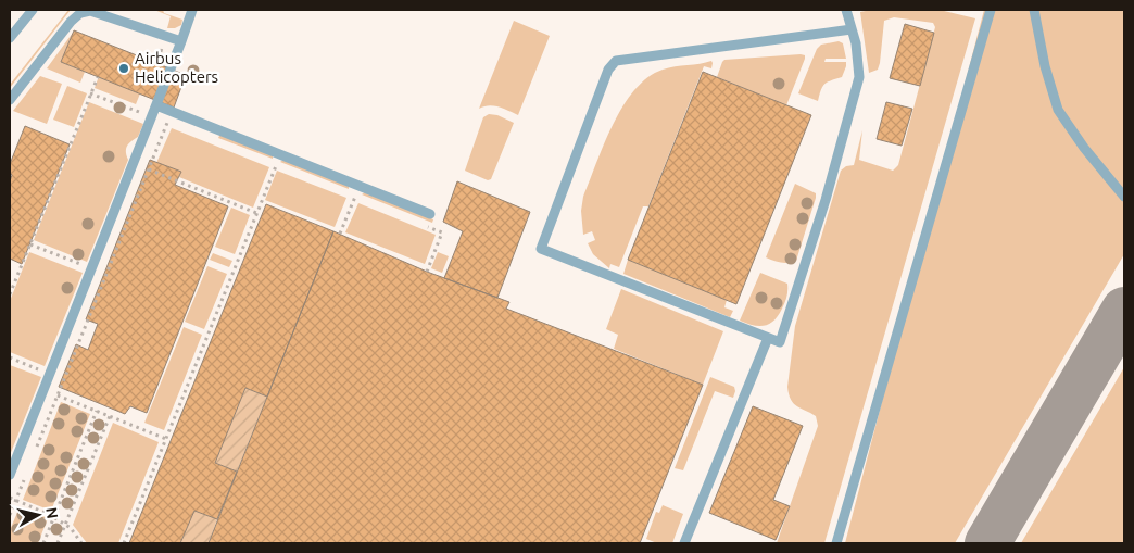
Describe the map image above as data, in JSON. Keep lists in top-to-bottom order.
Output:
{
  "places": ["Airbus Helicopters"],
  "north": "right"
}
